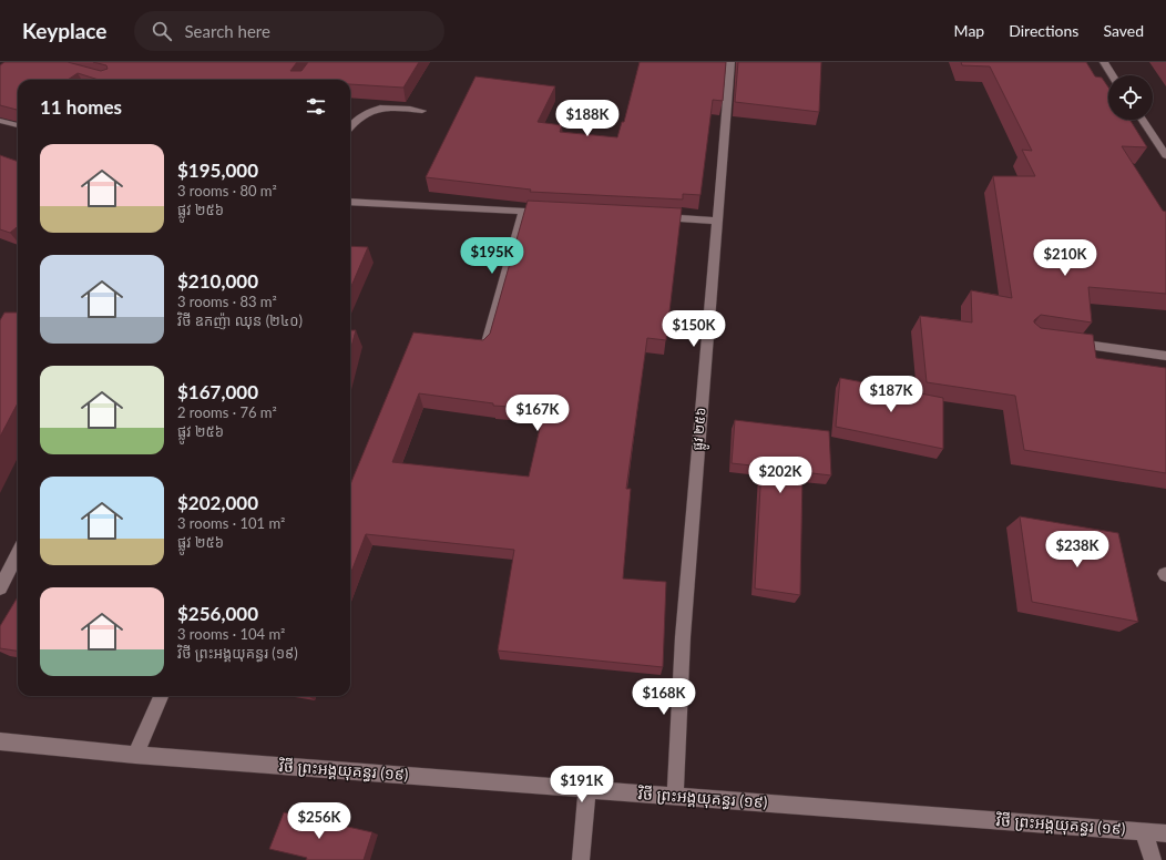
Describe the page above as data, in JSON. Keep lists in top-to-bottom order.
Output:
{
  "streets": {
    "street": ["ផ្លូវ ២៥៦", "វិថី ព្រះអង្គយុគន្ធរ (១៩)"]
  },
  "crossings": [
    ["ផ្លូវ ២៥៦", "វិថី ព្រះអង្គយុគន្ធរ (១៩)"]
  ],
  "page": {
    "header": "Keyplace",
    "search": "Search here",
    "nav": ["Map", "Directions", "Saved"],
    "heading": "11 homes",
    "price": [
      "$188K",
      "$195K",
      "$210K",
      "$150K",
      "$187K",
      "$167K",
      "$202K",
      "$238K",
      "$168K",
      "$191K",
      "$256K"
    ],
    "list": [
      {
        "name": "$195,000",
        "note": "3 rooms · 80 m² · ផ្លូវ ២៥៦"
      },
      {
        "name": "$210,000",
        "note": "3 rooms · 83 m² · វិថី ឧកញ៉ា ឈុន (២៤០)"
      },
      {
        "name": "$167,000",
        "note": "2 rooms · 76 m² · ផ្លូវ ២៥៦"
      },
      {
        "name": "$202,000",
        "note": "3 rooms · 101 m² · ផ្លូវ ២៥៦"
      },
      {
        "name": "$256,000",
        "note": "3 rooms · 104 m² · វិថី ព្រះអង្គយុគន្ធរ (១៩)"
      }
    ]
  }
}
